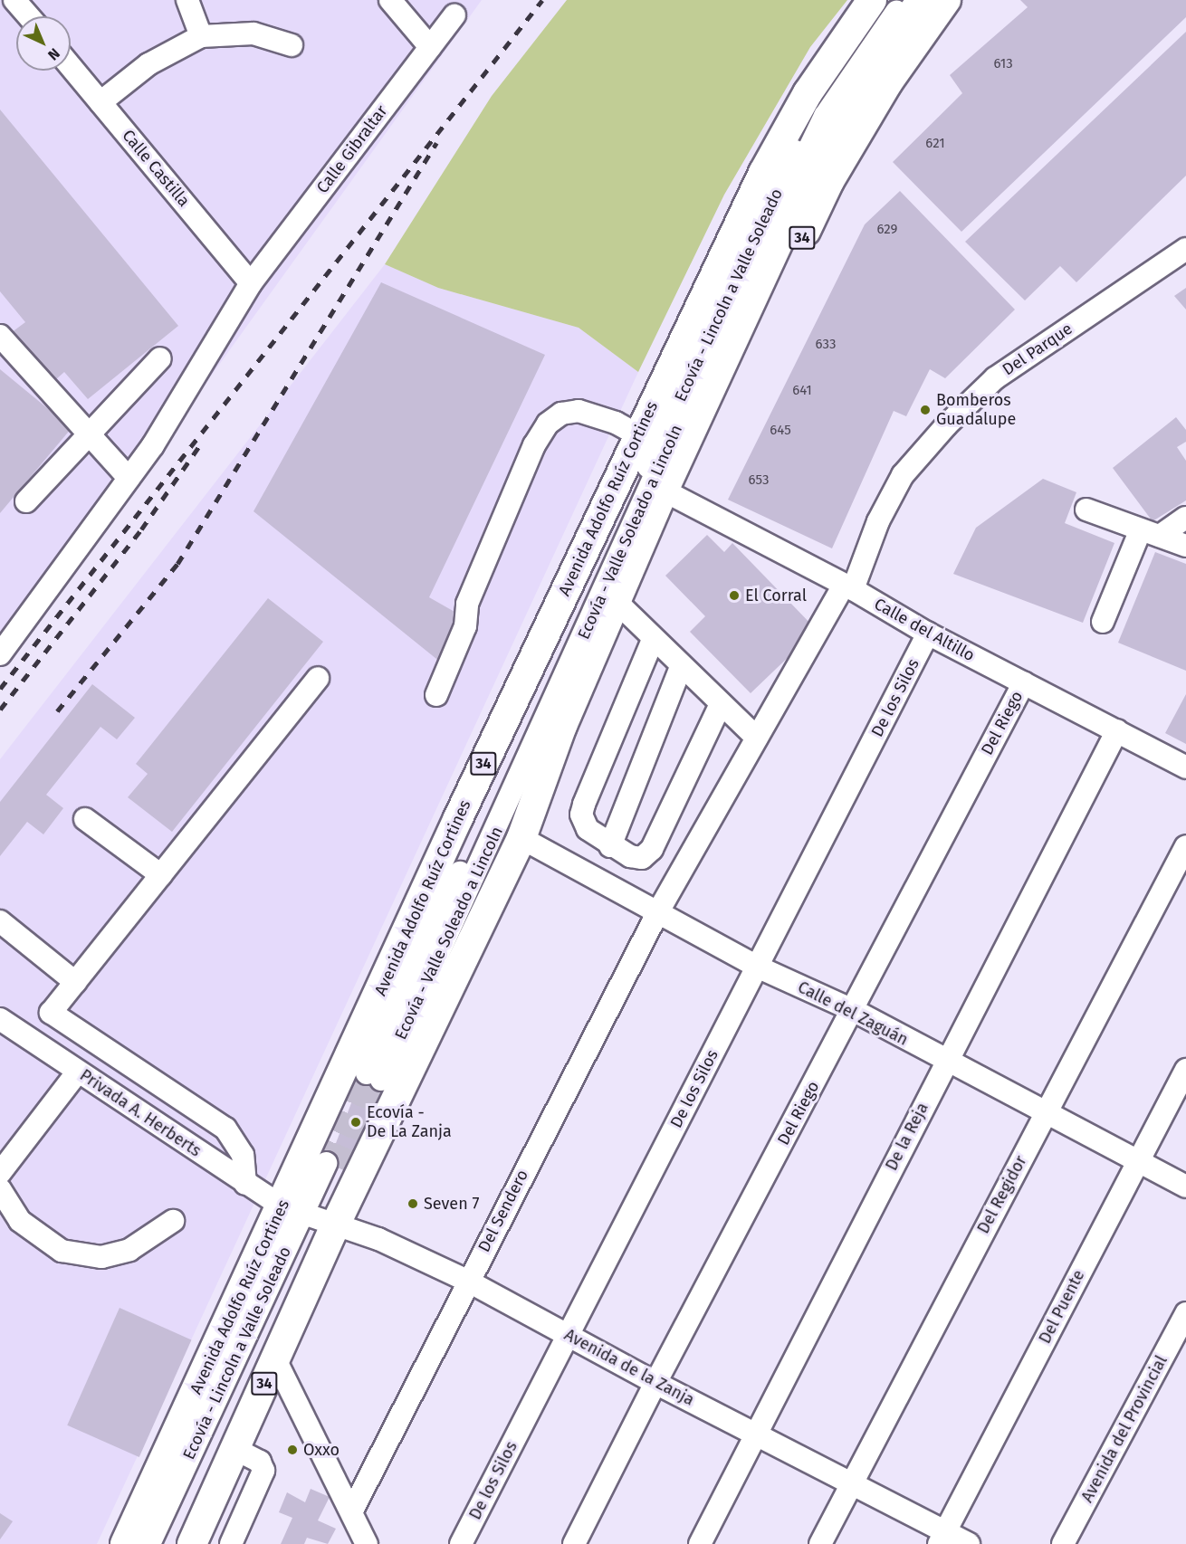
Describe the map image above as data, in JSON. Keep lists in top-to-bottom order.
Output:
{
  "streets": {
    "main road": ["34", "Avenida Adolfo Ruíz Cortines"],
    "street": [
      "Calle Gibraltar",
      "Calle Castilla",
      "Ecovía - Lincoln a Valle Soleado",
      "Del Parque",
      "Ecovía - Valle Soleado a Lincoln",
      "Calle del Altillo",
      "De los Silos",
      "Del Riego",
      "Calle del Zaguán",
      "Privada A. Herberts",
      "De la Reja",
      "Del Regidor",
      "Del Sendero",
      "Del Puente",
      "Avenida de la Zanja",
      "Avenida del Provincial"
    ]
  },
  "crossings": [
    ["Calle Gibraltar", "Calle Castilla"],
    ["Ecovía - Lincoln a Valle Soleado", "Avenida Adolfo Ruíz Cortines"],
    ["Ecovía - Lincoln a Valle Soleado", "Ecovía - Valle Soleado a Lincoln"],
    ["Ecovía - Lincoln a Valle Soleado", "Privada A. Herberts"],
    ["Ecovía - Lincoln a Valle Soleado", "Avenida de la Zanja"],
    ["Del Parque", "Calle del Altillo"],
    ["Del Parque", "Del Sendero"],
    ["Avenida Adolfo Ruíz Cortines", "Calle del Altillo"],
    ["Avenida Adolfo Ruíz Cortines", "Calle del Zaguán"],
    ["Avenida Adolfo Ruíz Cortines", "Privada A. Herberts"],
    ["Avenida Adolfo Ruíz Cortines", "Avenida de la Zanja"],
    ["Calle del Altillo", "De los Silos"],
    ["Calle del Altillo", "Del Riego"],
    ["Calle del Altillo", "De la Reja"],
    ["De los Silos", "Calle del Zaguán"],
    ["De los Silos", "Avenida de la Zanja"],
    ["Del Riego", "Calle del Zaguán"],
    ["Del Riego", "Avenida de la Zanja"],
    ["Calle del Zaguán", "De la Reja"],
    ["Calle del Zaguán", "Del Regidor"],
    ["Calle del Zaguán", "Del Sendero"],
    ["Calle del Zaguán", "Del Puente"],
    ["Privada A. Herberts", "Avenida de la Zanja"],
    ["De la Reja", "Avenida de la Zanja"],
    ["Del Regidor", "Avenida de la Zanja"],
    ["Del Sendero", "Avenida de la Zanja"],
    ["Del Puente", "Avenida de la Zanja"]
  ],
  "places": [
    "Bomberos Guadalupe",
    "El Corral",
    "Ecovía - De La Zanja",
    "Seven 7",
    "Oxxo"
  ],
  "house_numbers": [
    "613",
    "621",
    "629",
    "633",
    "641",
    "645",
    "653"
  ],
  "north": "bottom right"
}
